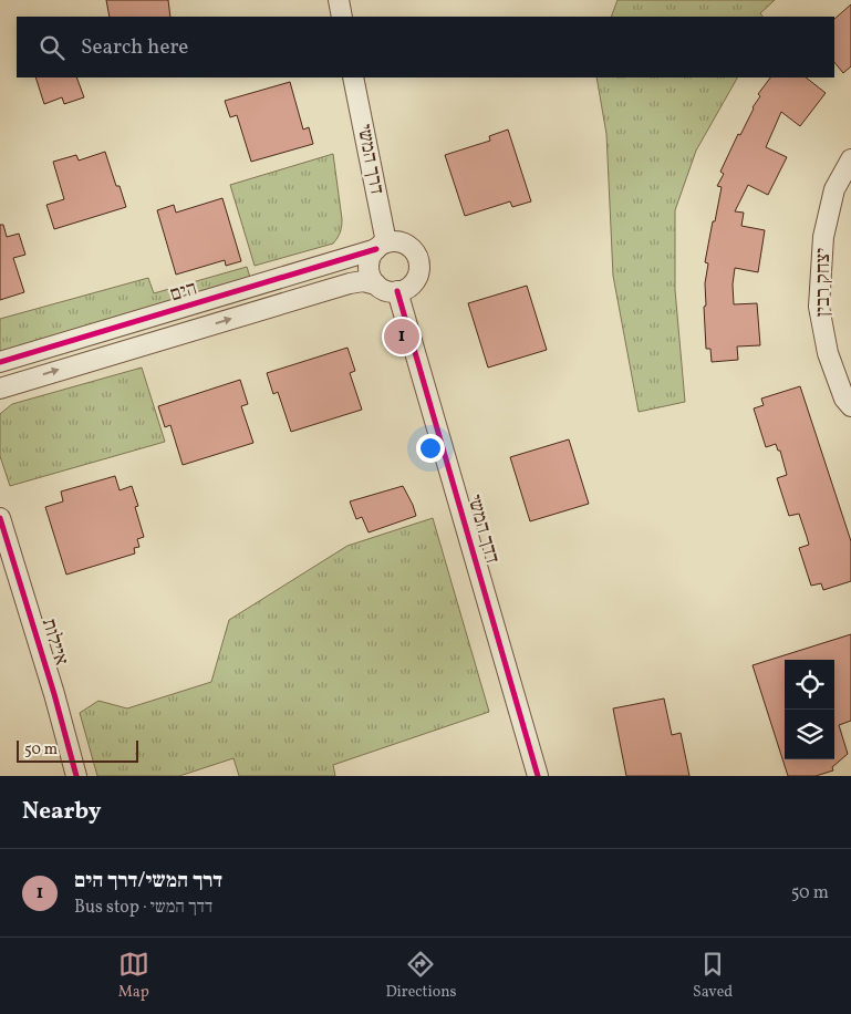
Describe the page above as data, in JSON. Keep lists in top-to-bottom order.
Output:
{
  "streets": {
    "street": [
      "דרך המשי",
      "יצחק רבין",
      "הים",
      "דדך המשי",
      "איילות"
    ]
  },
  "crossings": [
    ["דרך המשי", "הים"],
    ["דרך המשי", "דדך המשי"],
    ["הים", "דדך המשי"]
  ],
  "scale_bar": "50 m",
  "page": {
    "search": "Search here",
    "pins": "1",
    "scale": "50 m",
    "heading": "Nearby",
    "list": [
      {
        "mark": "1",
        "name": "דרך המשי/דרך הים",
        "note": "Bus stop · דדך המשי",
        "value": "50 m"
      }
    ],
    "nav": ["Map", "Directions", "Saved"]
  }
}
